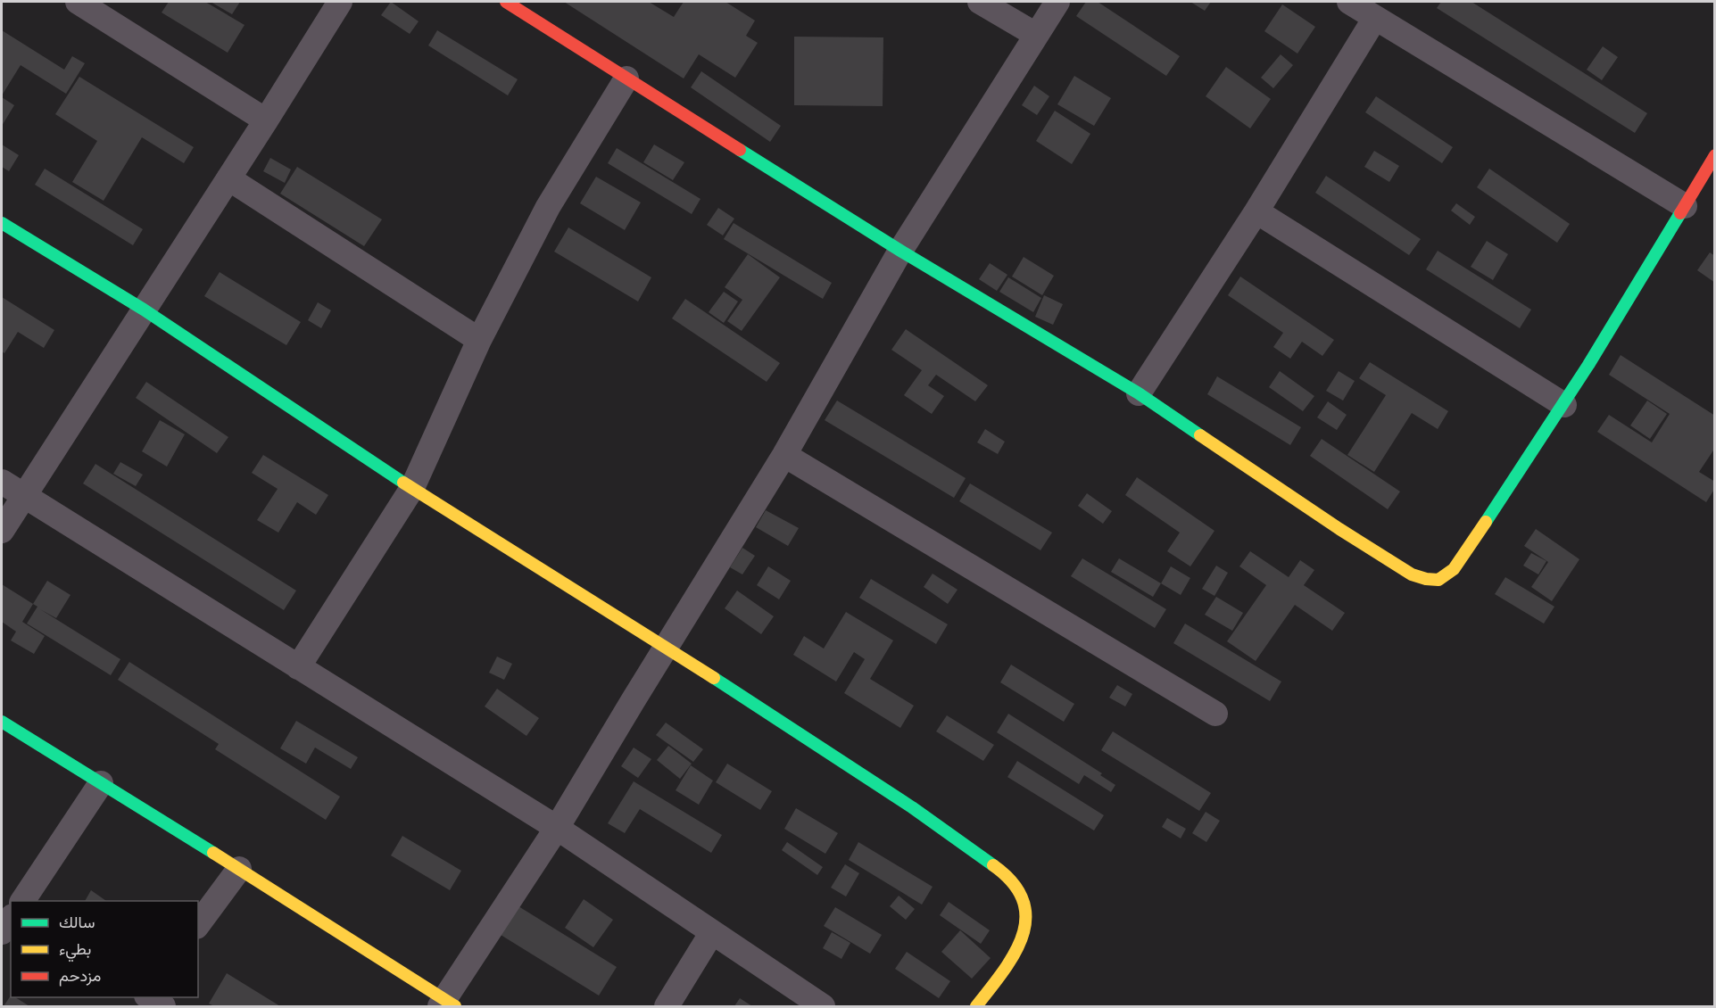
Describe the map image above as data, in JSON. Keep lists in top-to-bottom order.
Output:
{
  "legend": ["سالك", "بطيء", "مزدحم"]
}
